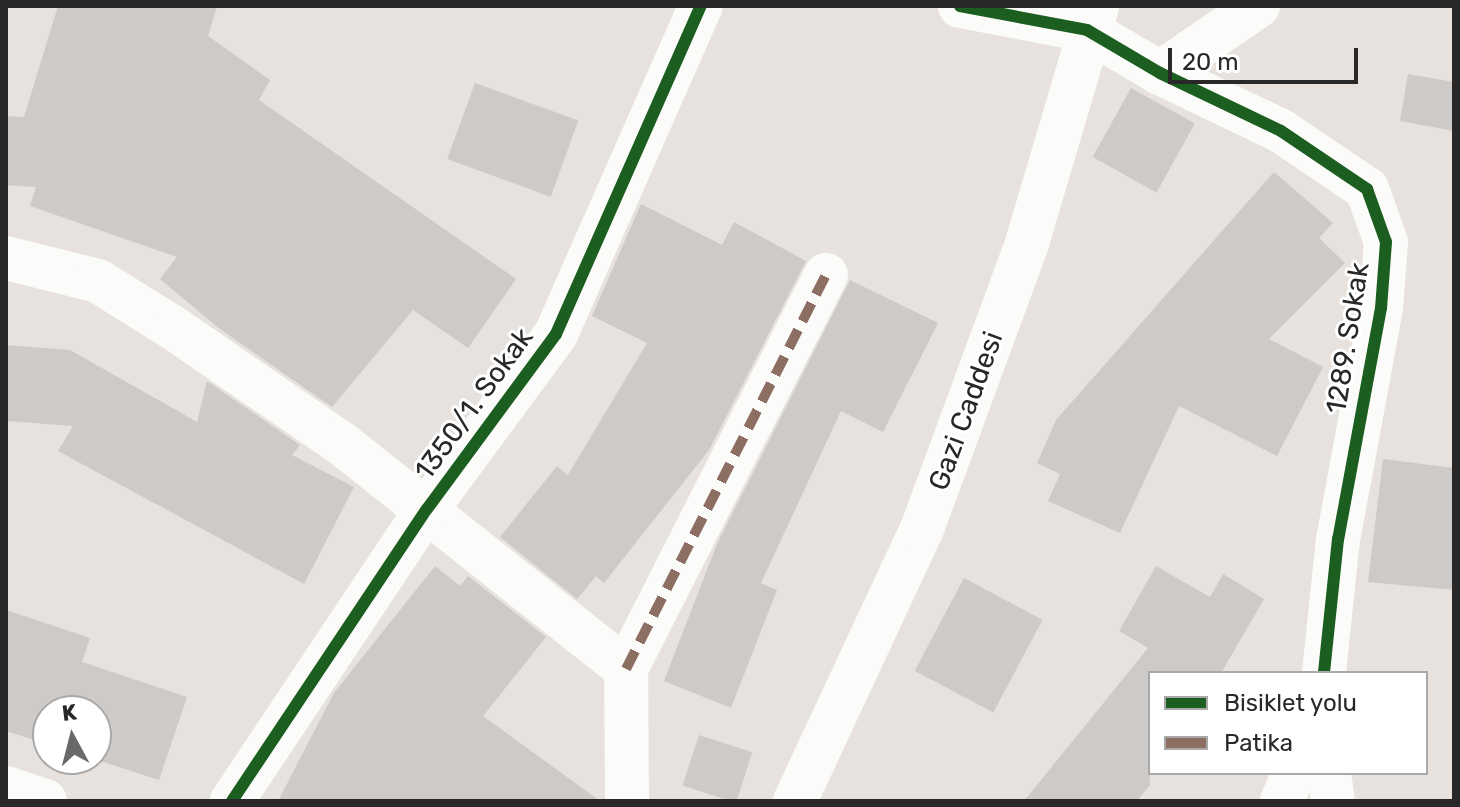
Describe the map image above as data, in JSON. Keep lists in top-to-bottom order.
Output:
{
  "streets": {
    "street": ["1289. Sokak", "1350/1. Sokak", "Gazi Caddesi"]
  },
  "crossings": [
    ["1289. Sokak", "Gazi Caddesi"]
  ],
  "legend": ["Bisiklet yolu", "Patika"],
  "scale_bar": "20 m",
  "north": "top"
}
